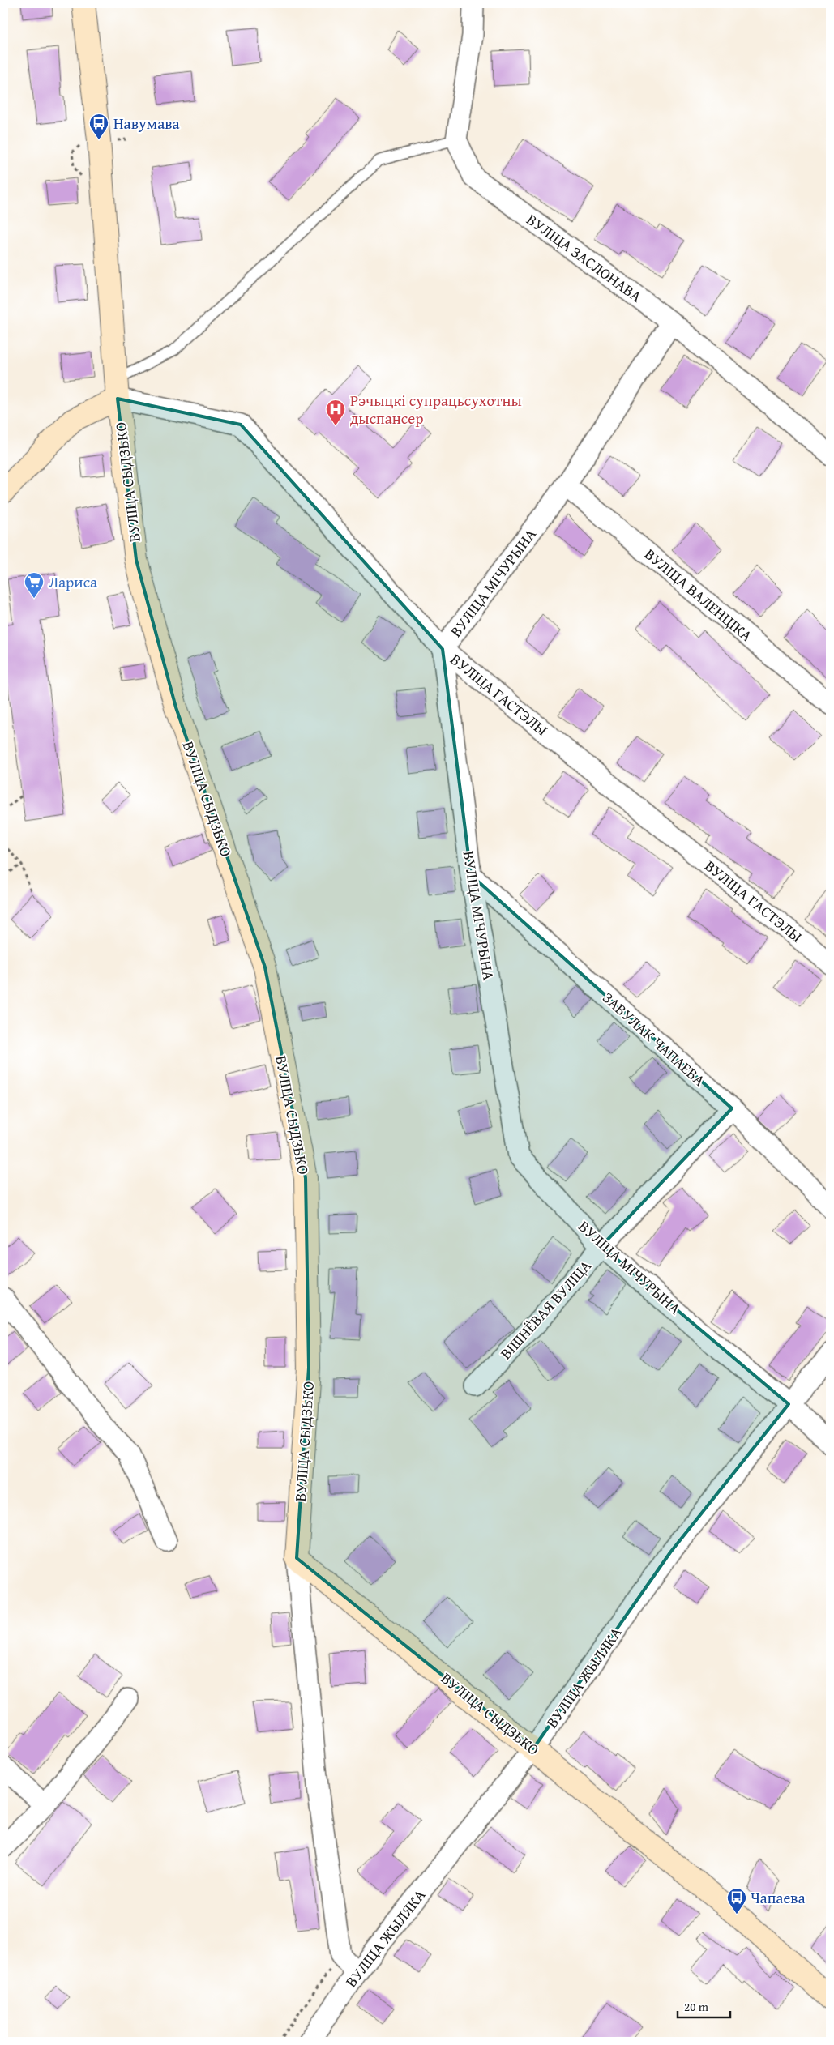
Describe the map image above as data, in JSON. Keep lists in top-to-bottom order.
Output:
{
  "streets": {
    "street": [
      "ВУЛІЦА ЗАСЛОНАВА",
      "ВУЛІЦА СЫДЗЬКО",
      "ВУЛІЦА МІЧУРЫНА",
      "ВУЛІЦА ВАЛЕНЦІКА",
      "ВУЛІЦА ГАСТЭЛЫ",
      "ЗАВУЛАК ЧАПАЕВА",
      "ВІШНЁВАЯ ВУЛІЦА",
      "ВУЛІЦА ЖЫЛЯКА"
    ]
  },
  "crossings": [
    ["ВУЛІЦА ЗАСЛОНАВА", "ВУЛІЦА МІЧУРЫНА"],
    ["ВУЛІЦА СЫДЗЬКО", "ВУЛІЦА ГАСТЭЛЫ"],
    ["ВУЛІЦА СЫДЗЬКО", "ВУЛІЦА ЖЫЛЯКА"],
    ["ВУЛІЦА МІЧУРЫНА", "ВУЛІЦА ВАЛЕНЦІКА"],
    ["ВУЛІЦА МІЧУРЫНА", "ВУЛІЦА ГАСТЭЛЫ"],
    ["ВУЛІЦА МІЧУРЫНА", "ЗАВУЛАК ЧАПАЕВА"],
    ["ВУЛІЦА МІЧУРЫНА", "ВІШНЁВАЯ ВУЛІЦА"],
    ["ВУЛІЦА МІЧУРЫНА", "ВУЛІЦА ЖЫЛЯКА"],
    ["ЗАВУЛАК ЧАПАЕВА", "ВІШНЁВАЯ ВУЛІЦА"]
  ],
  "places": {
    "bus stop": ["Навумава", "Чапаева"],
    "hospital": ["Рэчыцкі супрацьсухотны дыспансер"],
    "supermarket": ["Лариса"]
  },
  "scale_bar": "20 m"
}
